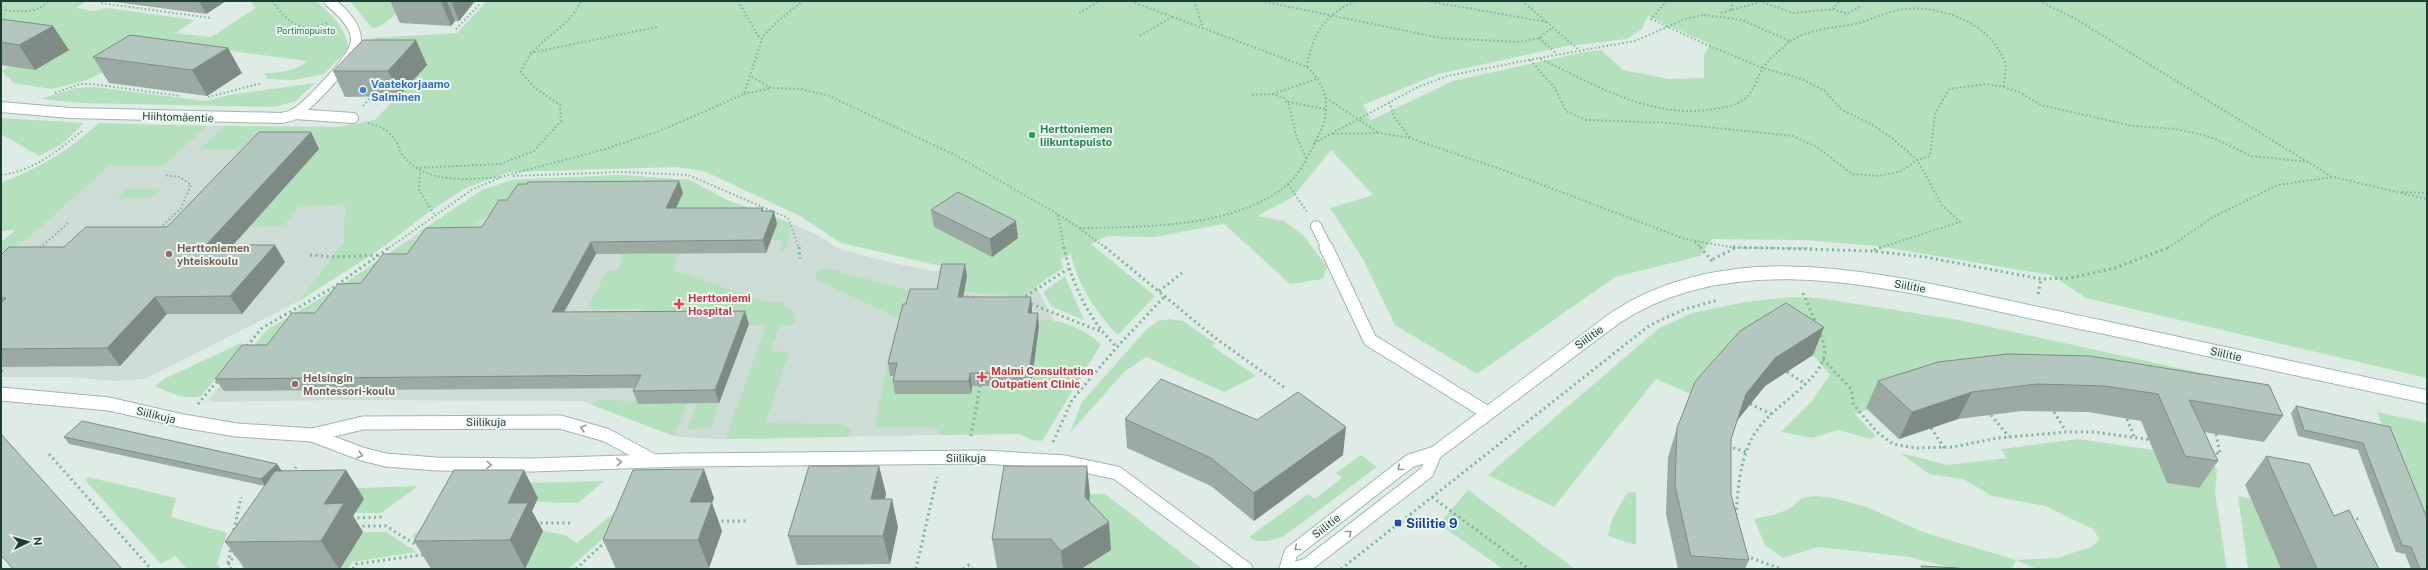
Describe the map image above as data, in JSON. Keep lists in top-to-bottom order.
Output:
{
  "streets": {
    "street": ["Hiihtomäentie", "Siilitie", "Siilikuja"]
  },
  "parks": ["Portimopuisto"],
  "places": {
    "other": [
      "Vaatekorjaamo Salminen",
      "Herttoniemen liikuntapuisto",
      "Herttoniemen yhteiskoulu",
      "Helsingin Montessori-koulu"
    ],
    "health": ["Herttoniemi Hospital", "Malmi Consultation Outpatient Clinic"],
    "transit": ["Siilitie 9"]
  },
  "north": "right"
}
